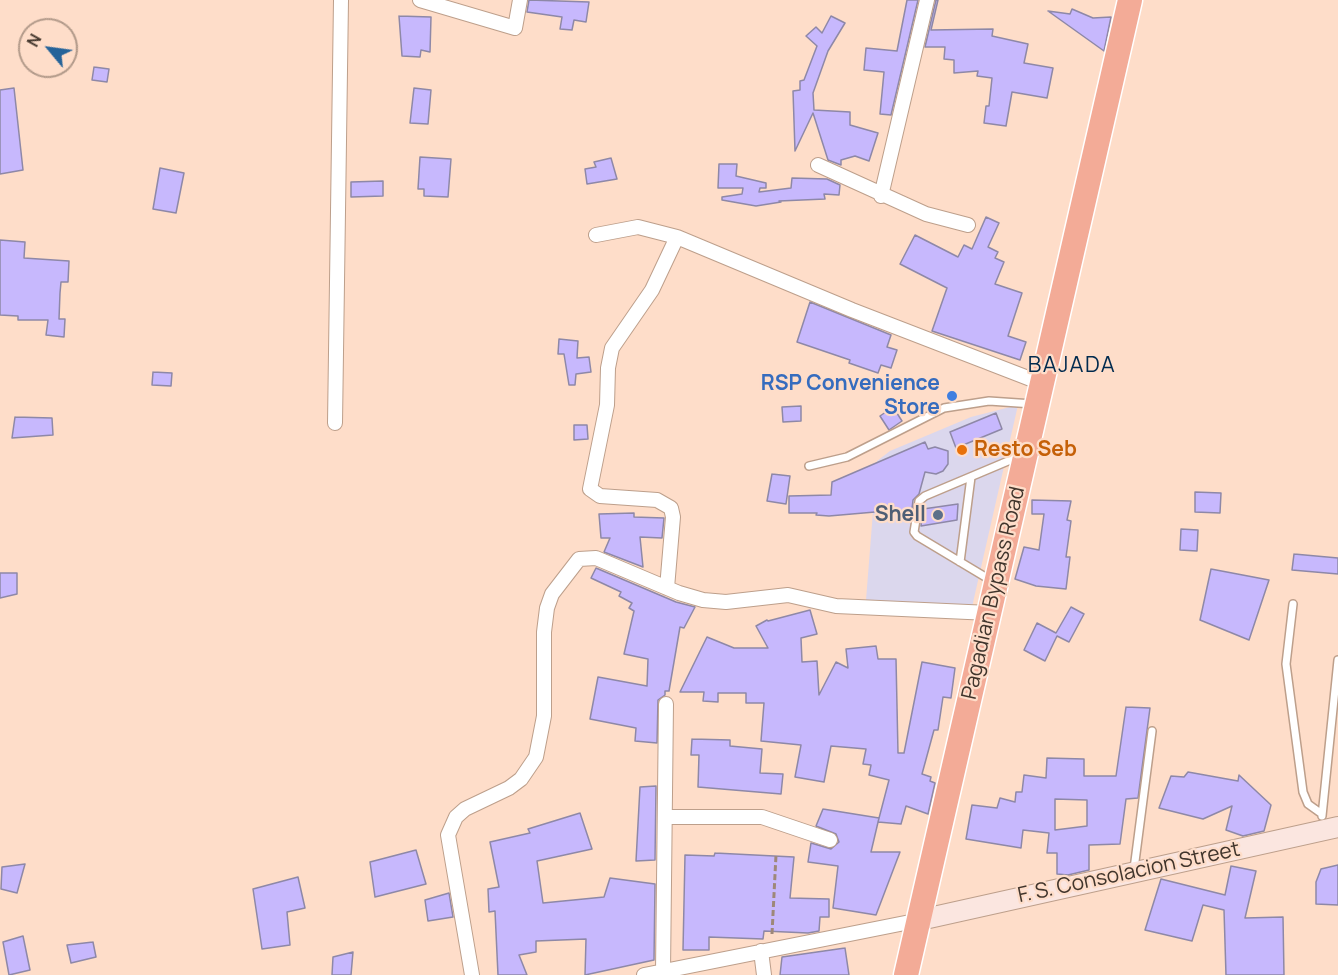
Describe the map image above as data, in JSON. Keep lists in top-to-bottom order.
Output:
{
  "streets": {
    "highway": ["Pagadian Bypass Road"],
    "street": ["F. S. Consolacion Street"]
  },
  "crossings": [
    ["Pagadian Bypass Road", "F. S. Consolacion Street"]
  ],
  "districts": ["BAJADA"],
  "places": ["RSP Convenience Store", "Resto Seb", "Shell"],
  "north": "top left"
}
